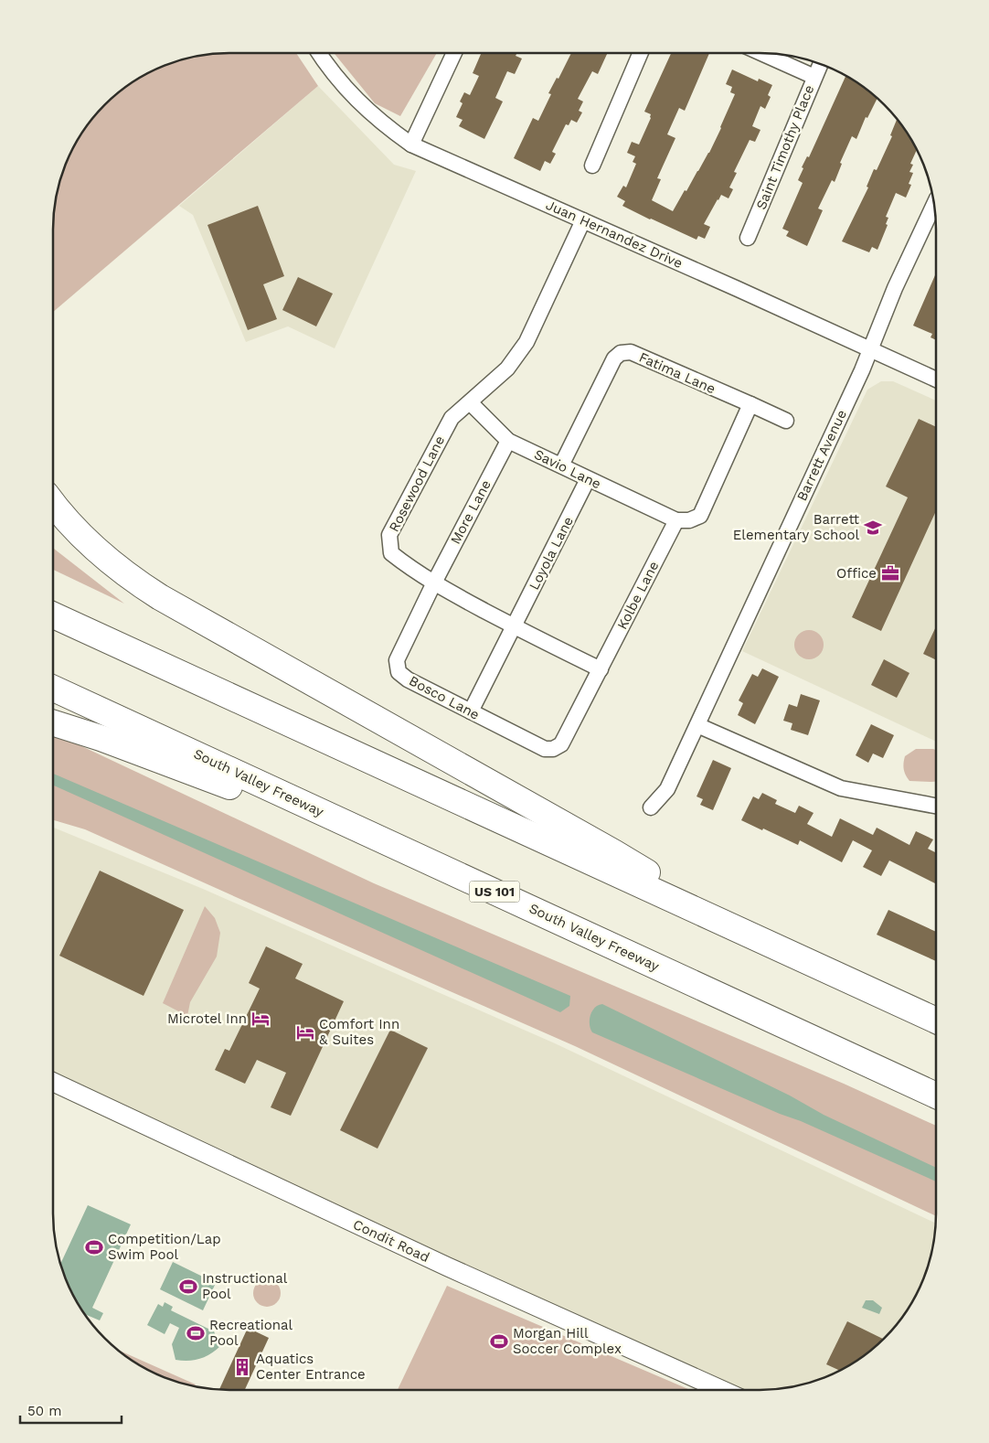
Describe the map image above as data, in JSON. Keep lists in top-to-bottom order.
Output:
{
  "streets": {
    "highway": ["South Valley Freeway", "US 101"],
    "street": [
      "Saint Timothy Place",
      "Juan Hernandez Drive",
      "Fatima Lane",
      "Barrett Avenue",
      "Savio Lane",
      "Rosewood Lane",
      "More Lane",
      "Loyola Lane",
      "Kolbe Lane",
      "Bosco Lane",
      "Condit Road"
    ]
  },
  "crossings": [
    ["Juan Hernandez Drive", "Barrett Avenue"],
    ["Juan Hernandez Drive", "Rosewood Lane"],
    ["Fatima Lane", "Savio Lane"],
    ["Savio Lane", "Rosewood Lane"],
    ["Savio Lane", "More Lane"],
    ["Savio Lane", "Loyola Lane"],
    ["Savio Lane", "Kolbe Lane"],
    ["Rosewood Lane", "More Lane"],
    ["Rosewood Lane", "Loyola Lane"],
    ["Rosewood Lane", "Kolbe Lane"],
    ["Rosewood Lane", "Bosco Lane"],
    ["More Lane", "Bosco Lane"],
    ["Loyola Lane", "Bosco Lane"],
    ["Kolbe Lane", "Bosco Lane"]
  ],
  "places": {
    "school or university": ["Barrett Elementary School"],
    "office": ["Office"],
    "hotel": ["Microtel Inn", "Comfort Inn & Suites"],
    "sports": [
      "Competition/Lap Swim Pool",
      "Instructional Pool",
      "Recreational Pool",
      "Morgan Hill Soccer Complex"
    ],
    "building": ["Aquatics Center Entrance"]
  },
  "scale_bar": "50 m"
}
